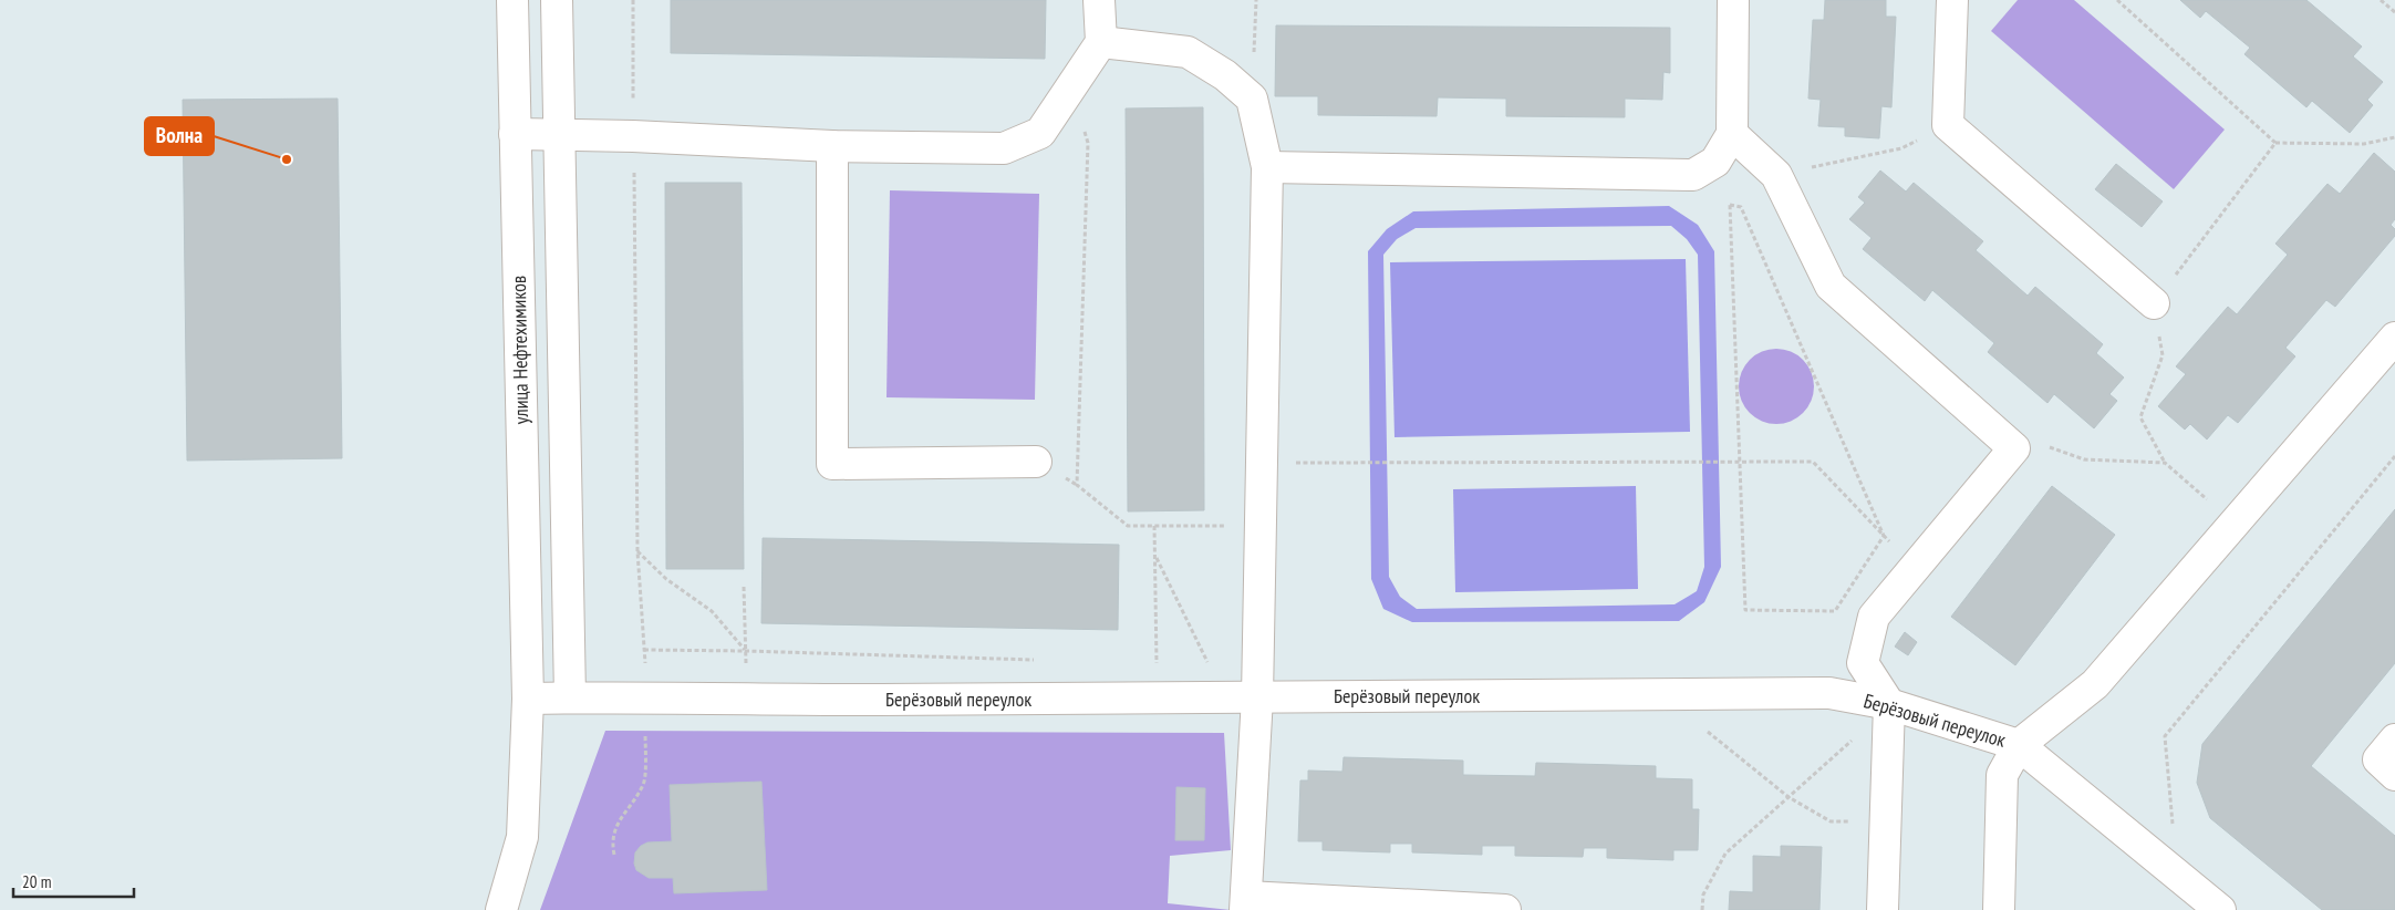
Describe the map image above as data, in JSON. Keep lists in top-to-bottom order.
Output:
{
  "streets": {
    "street": ["улица Нефтехимиков", "Берёзовый переулок"]
  },
  "crossings": [
    ["улица Нефтехимиков", "Берёзовый переулок"]
  ],
  "places": ["Волна"],
  "scale_bar": "20 m"
}
